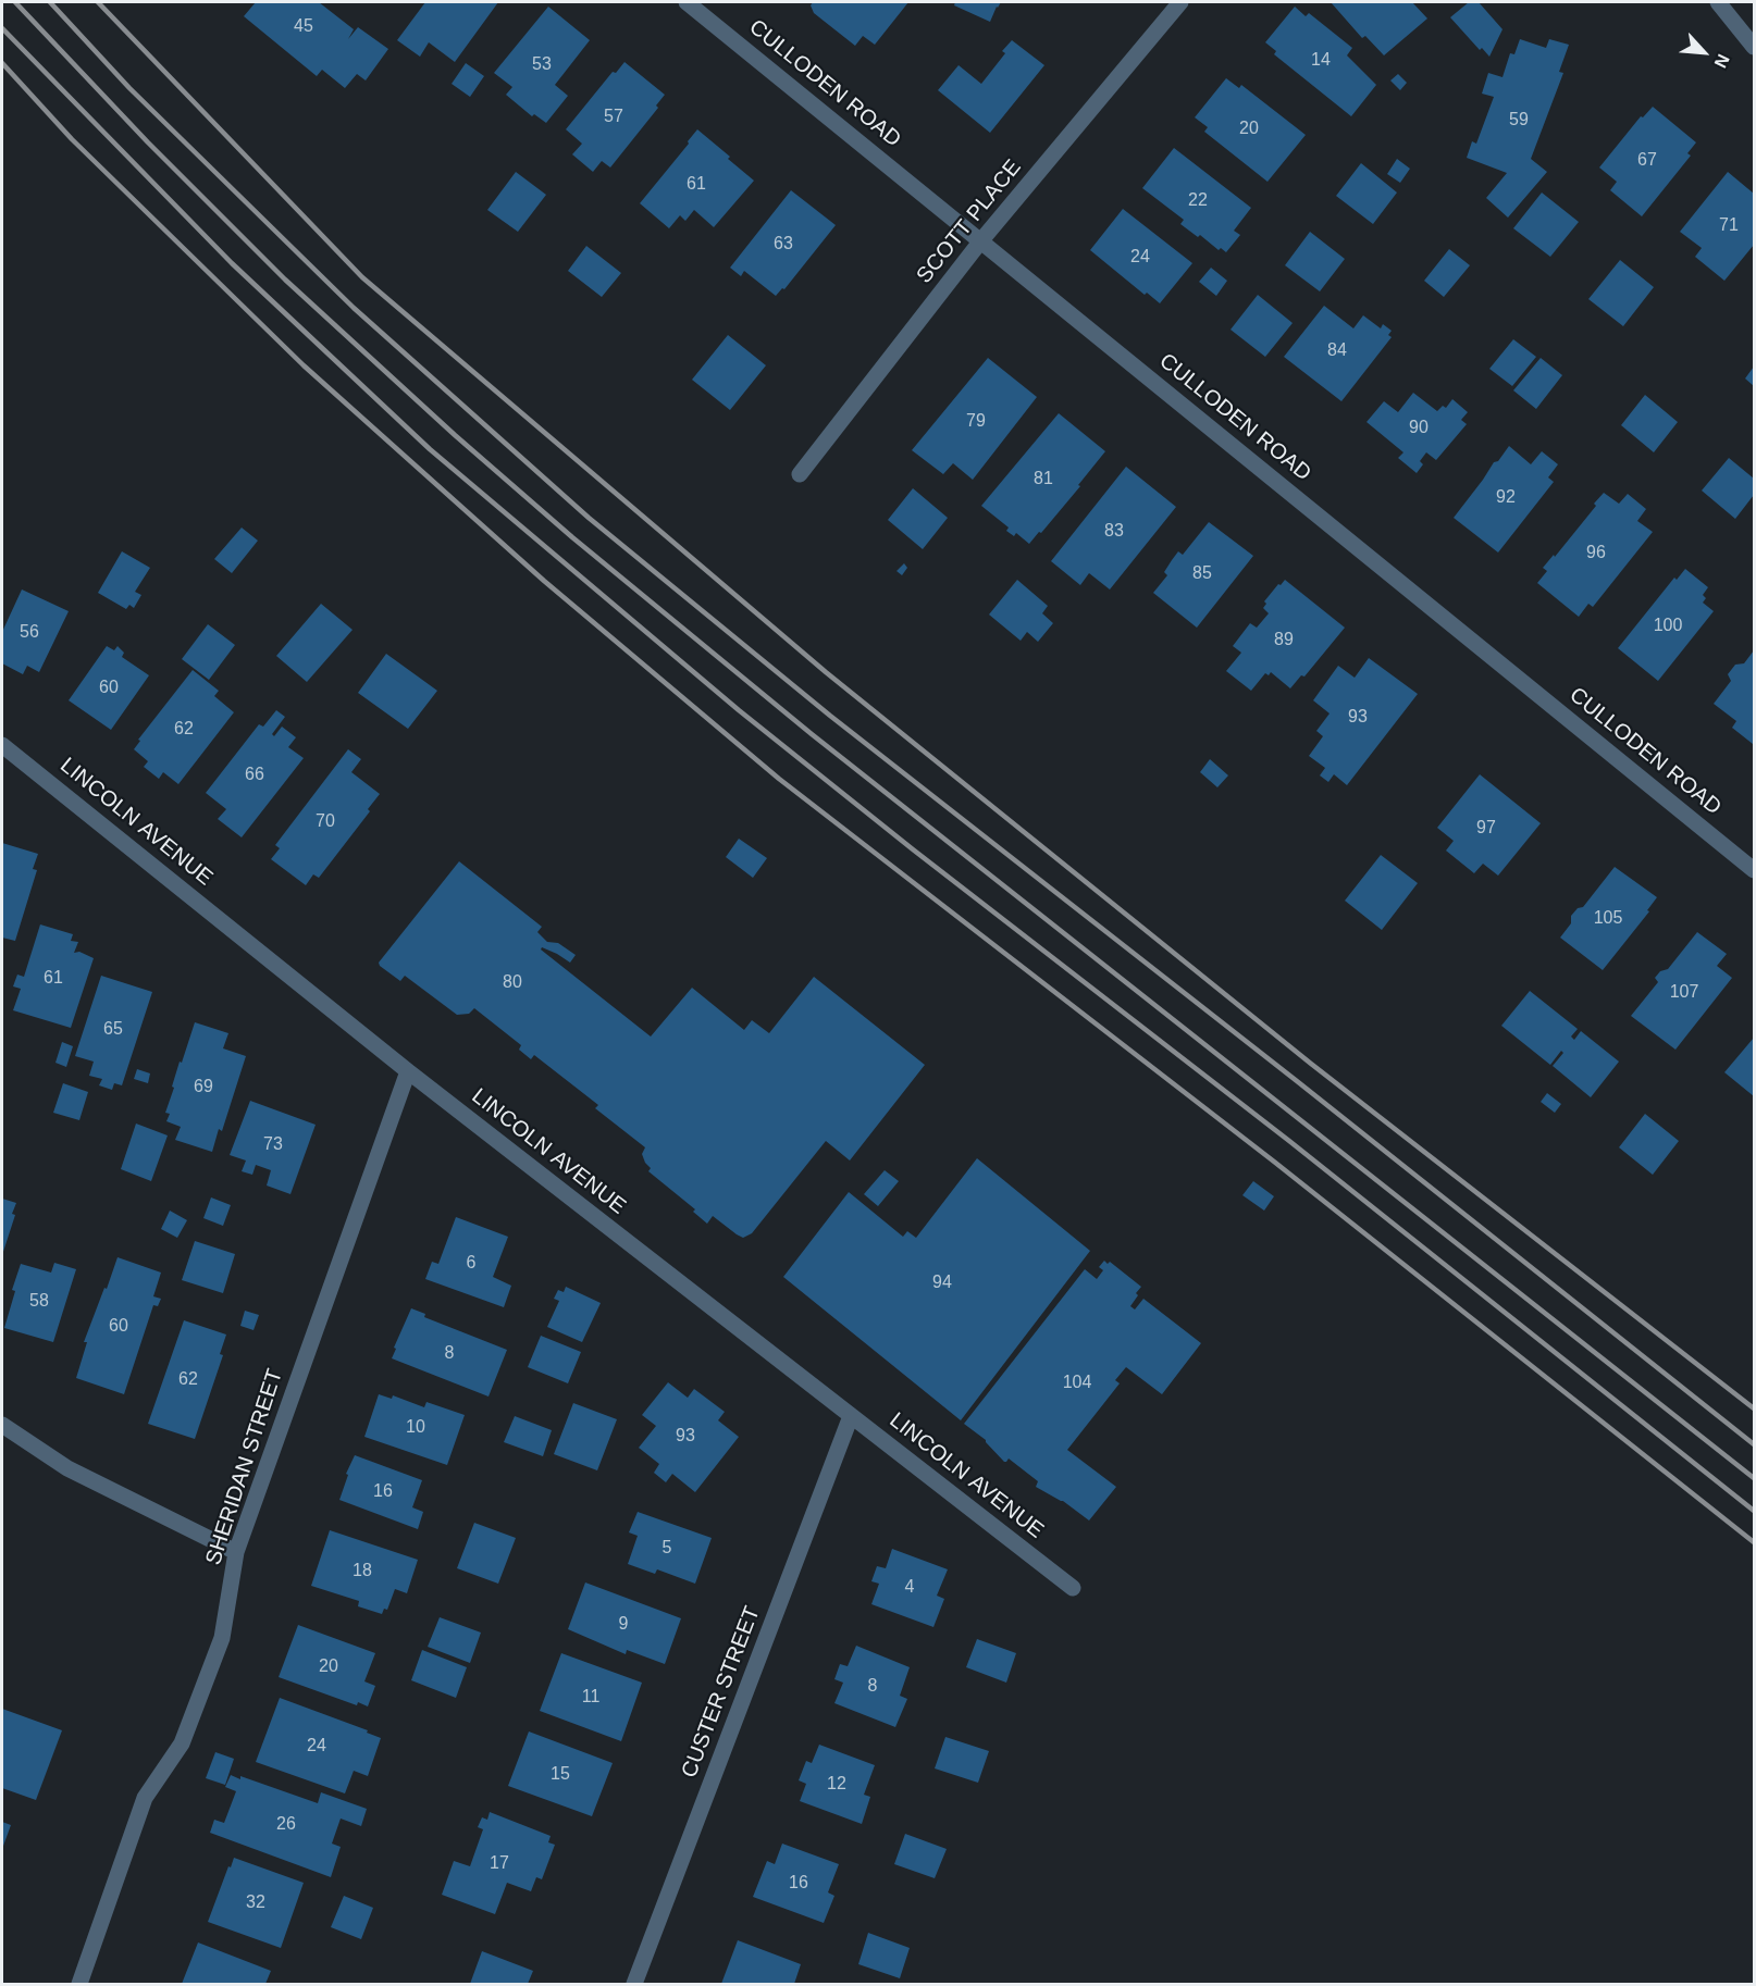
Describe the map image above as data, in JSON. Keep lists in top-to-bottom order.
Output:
{
  "streets": {
    "street": [
      "CULLODEN ROAD",
      "SCOTT PLACE",
      "LINCOLN AVENUE",
      "SHERIDAN STREET",
      "CUSTER STREET"
    ]
  },
  "crossings": [
    ["CULLODEN ROAD", "SCOTT PLACE"],
    ["LINCOLN AVENUE", "SHERIDAN STREET"],
    ["LINCOLN AVENUE", "CUSTER STREET"]
  ],
  "house_numbers": [
    "45",
    "14",
    "53",
    "57",
    "59",
    "20",
    "67",
    "61",
    "22",
    "71",
    "63",
    "24",
    "84",
    "79",
    "90",
    "81",
    "92",
    "83",
    "96",
    "85",
    "100",
    "56",
    "89",
    "60",
    "93",
    "62",
    "66",
    "70",
    "97",
    "105",
    "61",
    "80",
    "107",
    "65",
    "69",
    "73",
    "6",
    "94",
    "58",
    "60",
    "8",
    "62",
    "104",
    "10",
    "93",
    "16",
    "5",
    "18",
    "4",
    "9",
    "20",
    "8",
    "11",
    "24",
    "15",
    "12",
    "26",
    "17",
    "16",
    "32"
  ],
  "north": "bottom right"
}
